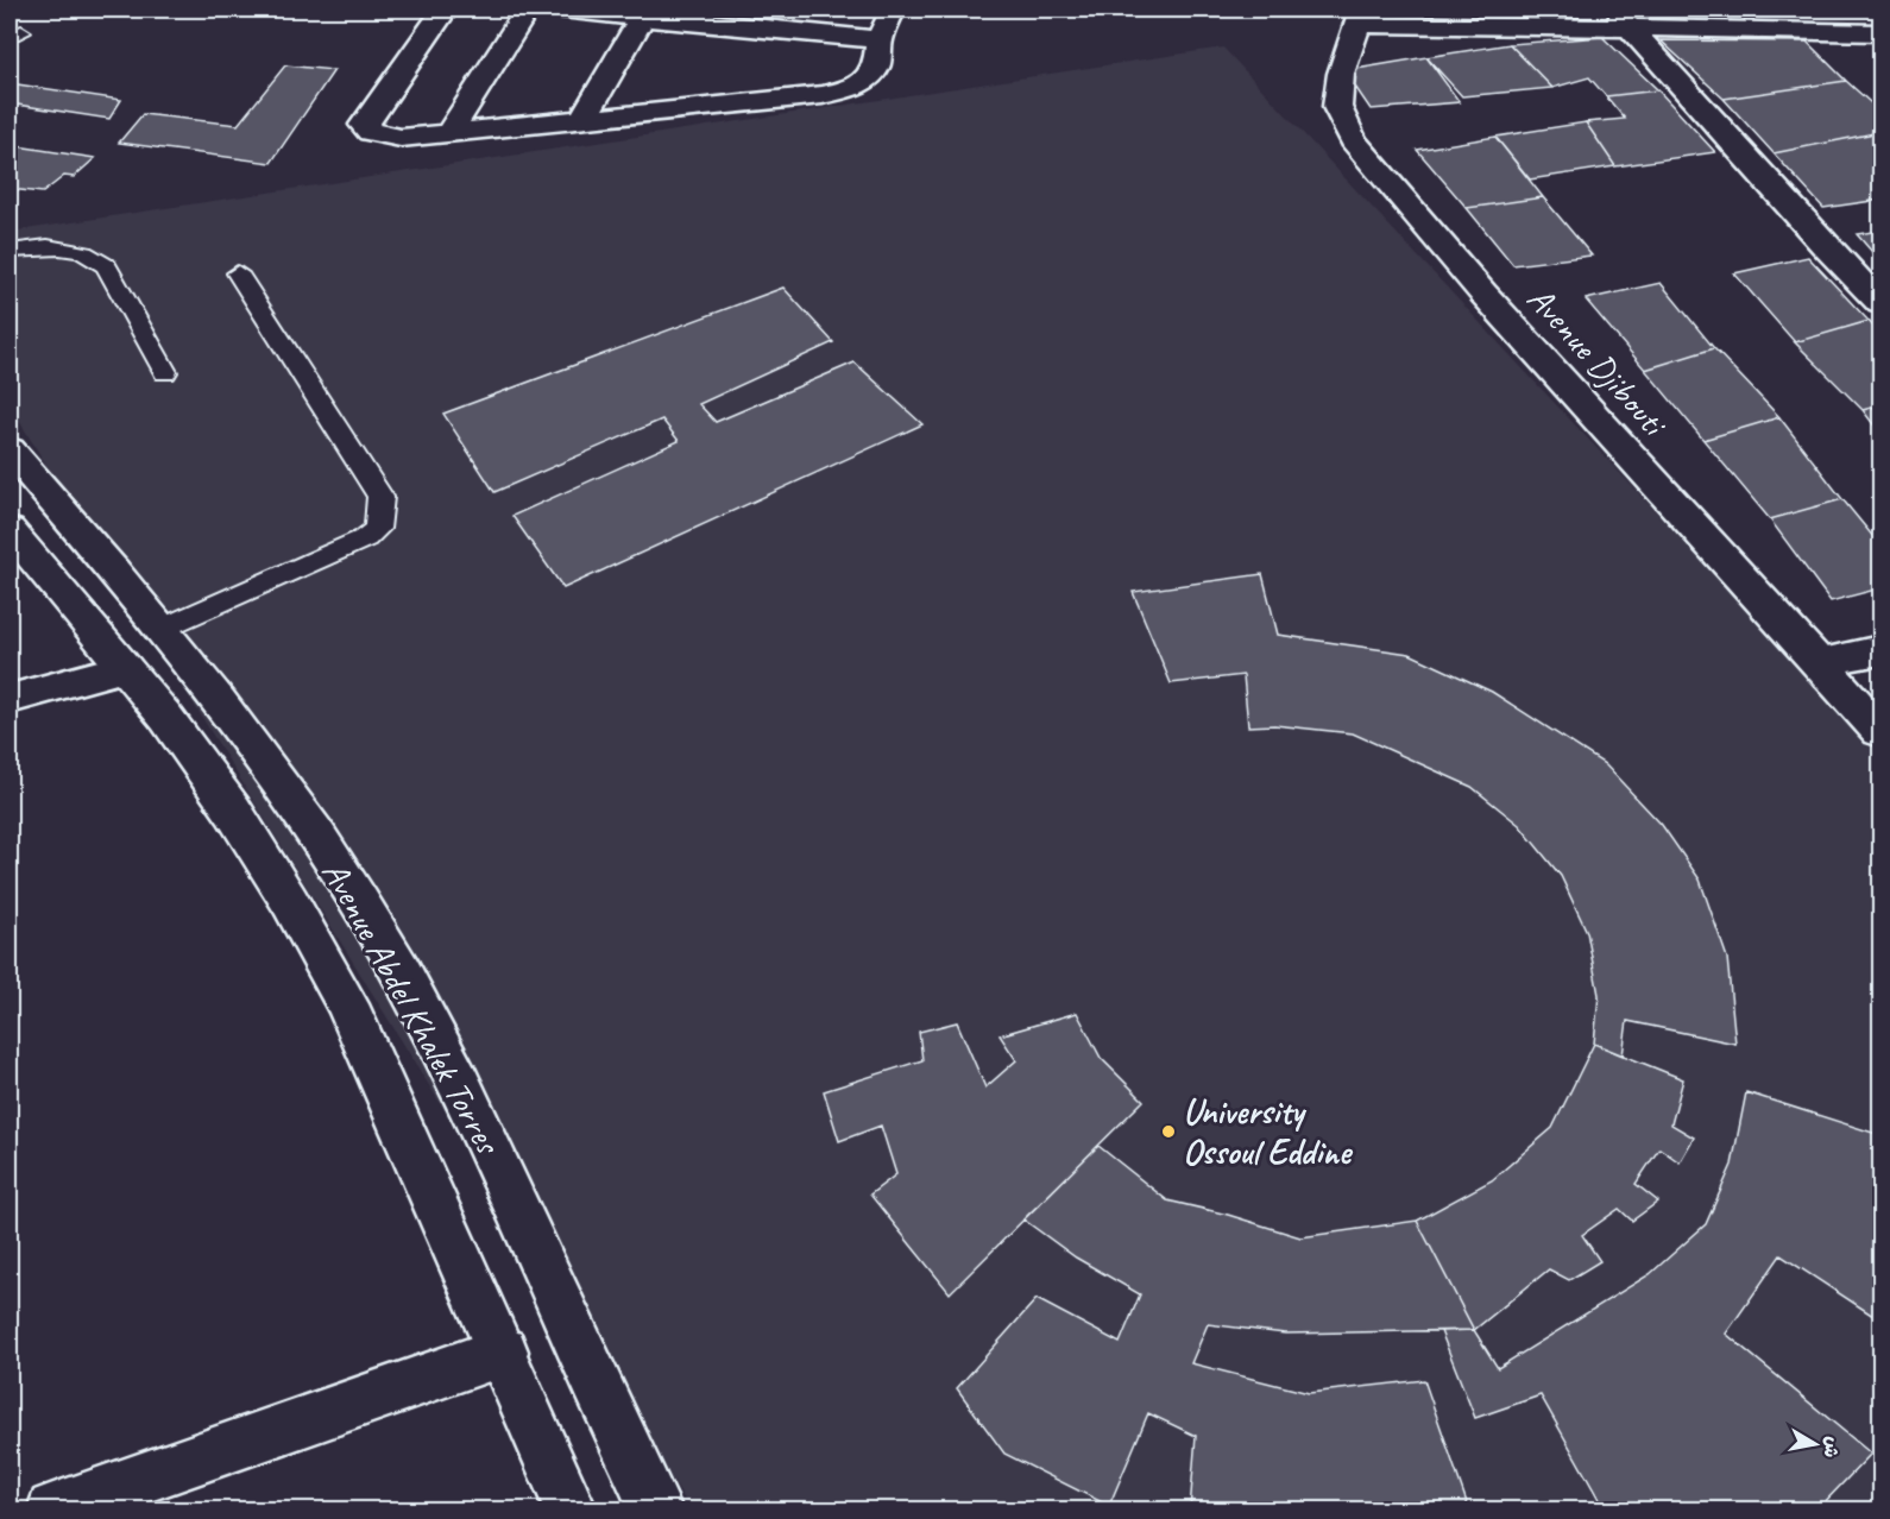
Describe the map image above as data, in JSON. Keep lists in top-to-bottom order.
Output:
{
  "streets": {
    "street": ["Avenue Djibouti", "Avenue Abdel Khalek Torres"]
  },
  "places": ["University Ossoul Eddine"],
  "north": "right"
}
